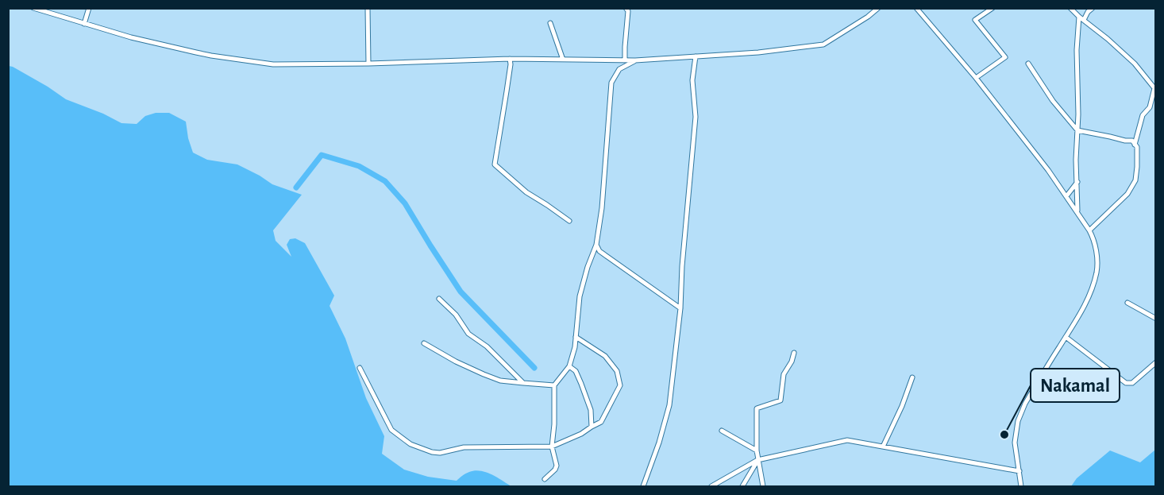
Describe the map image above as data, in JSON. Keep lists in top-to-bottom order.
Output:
{
  "places": ["Nakamal"]
}
